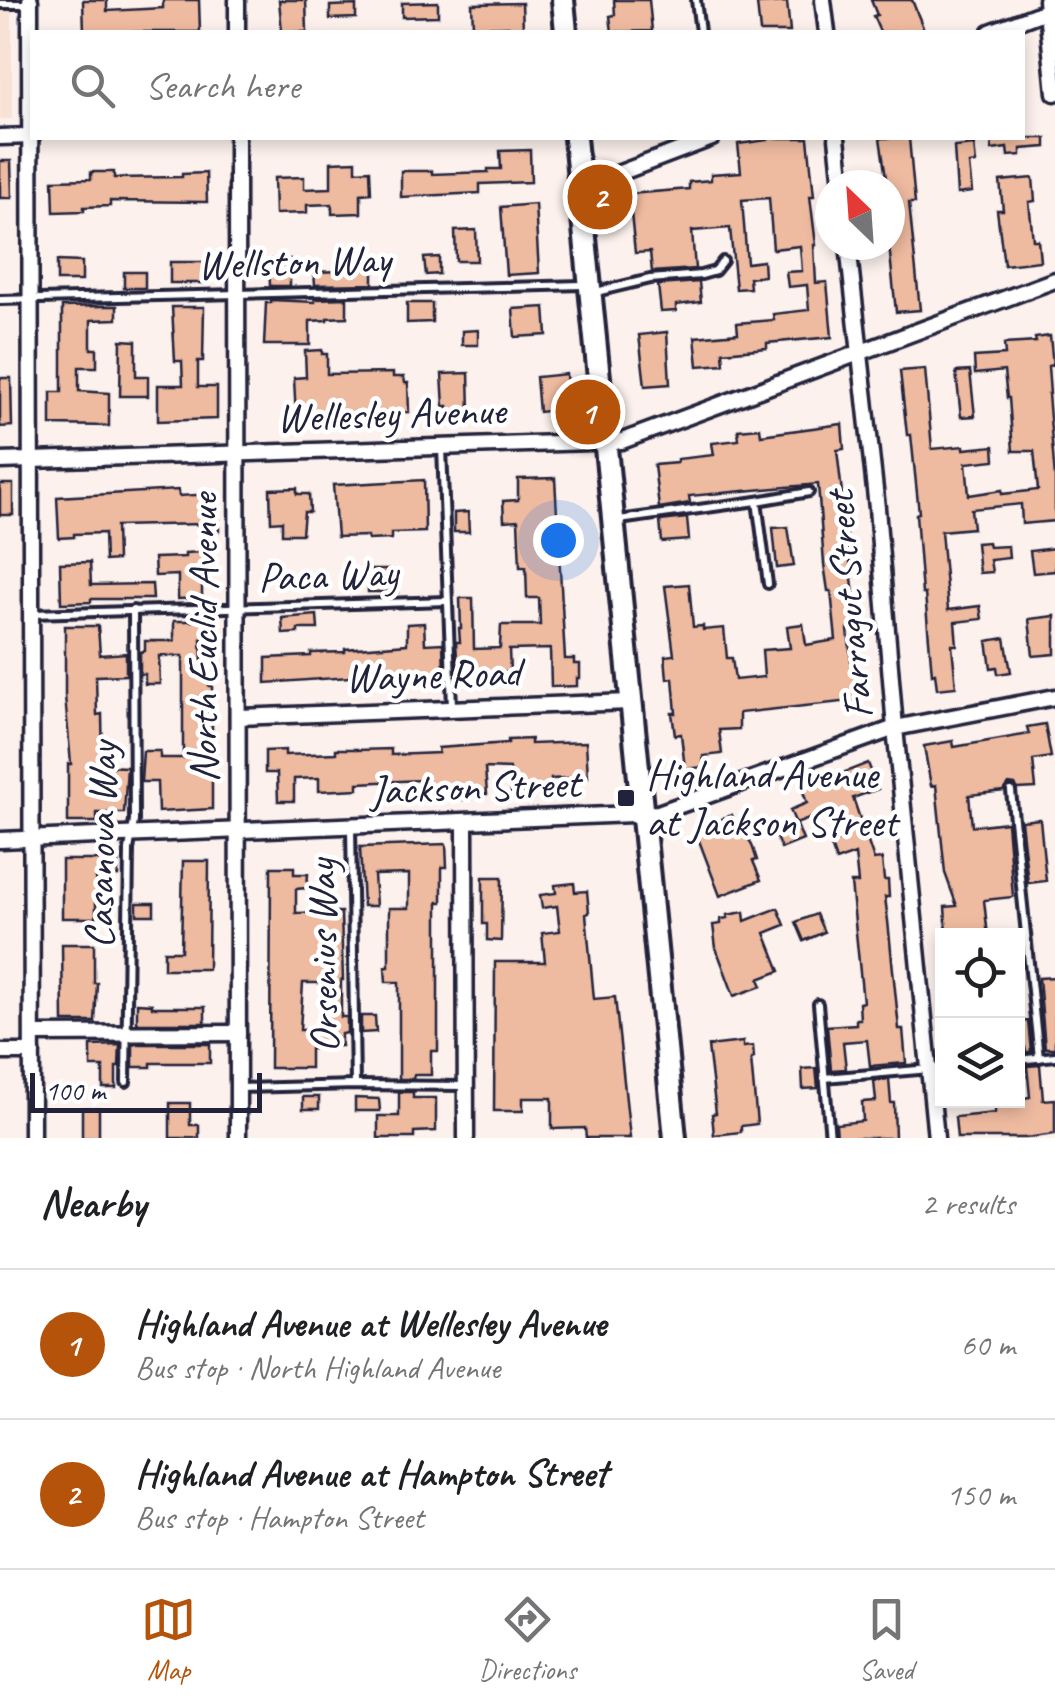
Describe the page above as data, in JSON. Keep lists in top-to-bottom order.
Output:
{
  "streets": {
    "street": [
      "Wellesley Avenue",
      "Farragut Street",
      "North Euclid Avenue",
      "Wayne Road",
      "Jackson Street"
    ],
    "lane": [
      "Wellston Way",
      "Paca Way",
      "Casanova Way",
      "Orsenius Way"
    ]
  },
  "crossings": [
    ["Wellston Way", "North Euclid Avenue"],
    ["Wellesley Avenue", "Farragut Street"],
    ["Wellesley Avenue", "North Euclid Avenue"],
    ["Paca Way", "North Euclid Avenue"],
    ["Paca Way", "Casanova Way"],
    ["Farragut Street", "Jackson Street"],
    ["North Euclid Avenue", "Wayne Road"],
    ["North Euclid Avenue", "Jackson Street"],
    ["Jackson Street", "Casanova Way"],
    ["Jackson Street", "Orsenius Way"]
  ],
  "places": {
    "transit": ["Highland Avenue at Jackson Street"]
  },
  "scale_bar": "100 m",
  "north": "top left",
  "page": {
    "search": "Search here",
    "pins": ["2", "1"],
    "scale": "100 m",
    "heading": ["Nearby", "2 results"],
    "list": [
      {
        "mark": "1",
        "name": "Highland Avenue at Wellesley Avenue",
        "note": "Bus stop · North Highland Avenue",
        "value": "60 m"
      },
      {
        "mark": "2",
        "name": "Highland Avenue at Hampton Street",
        "note": "Bus stop · Hampton Street",
        "value": "150 m"
      }
    ],
    "nav": ["Map", "Directions", "Saved"]
  }
}
